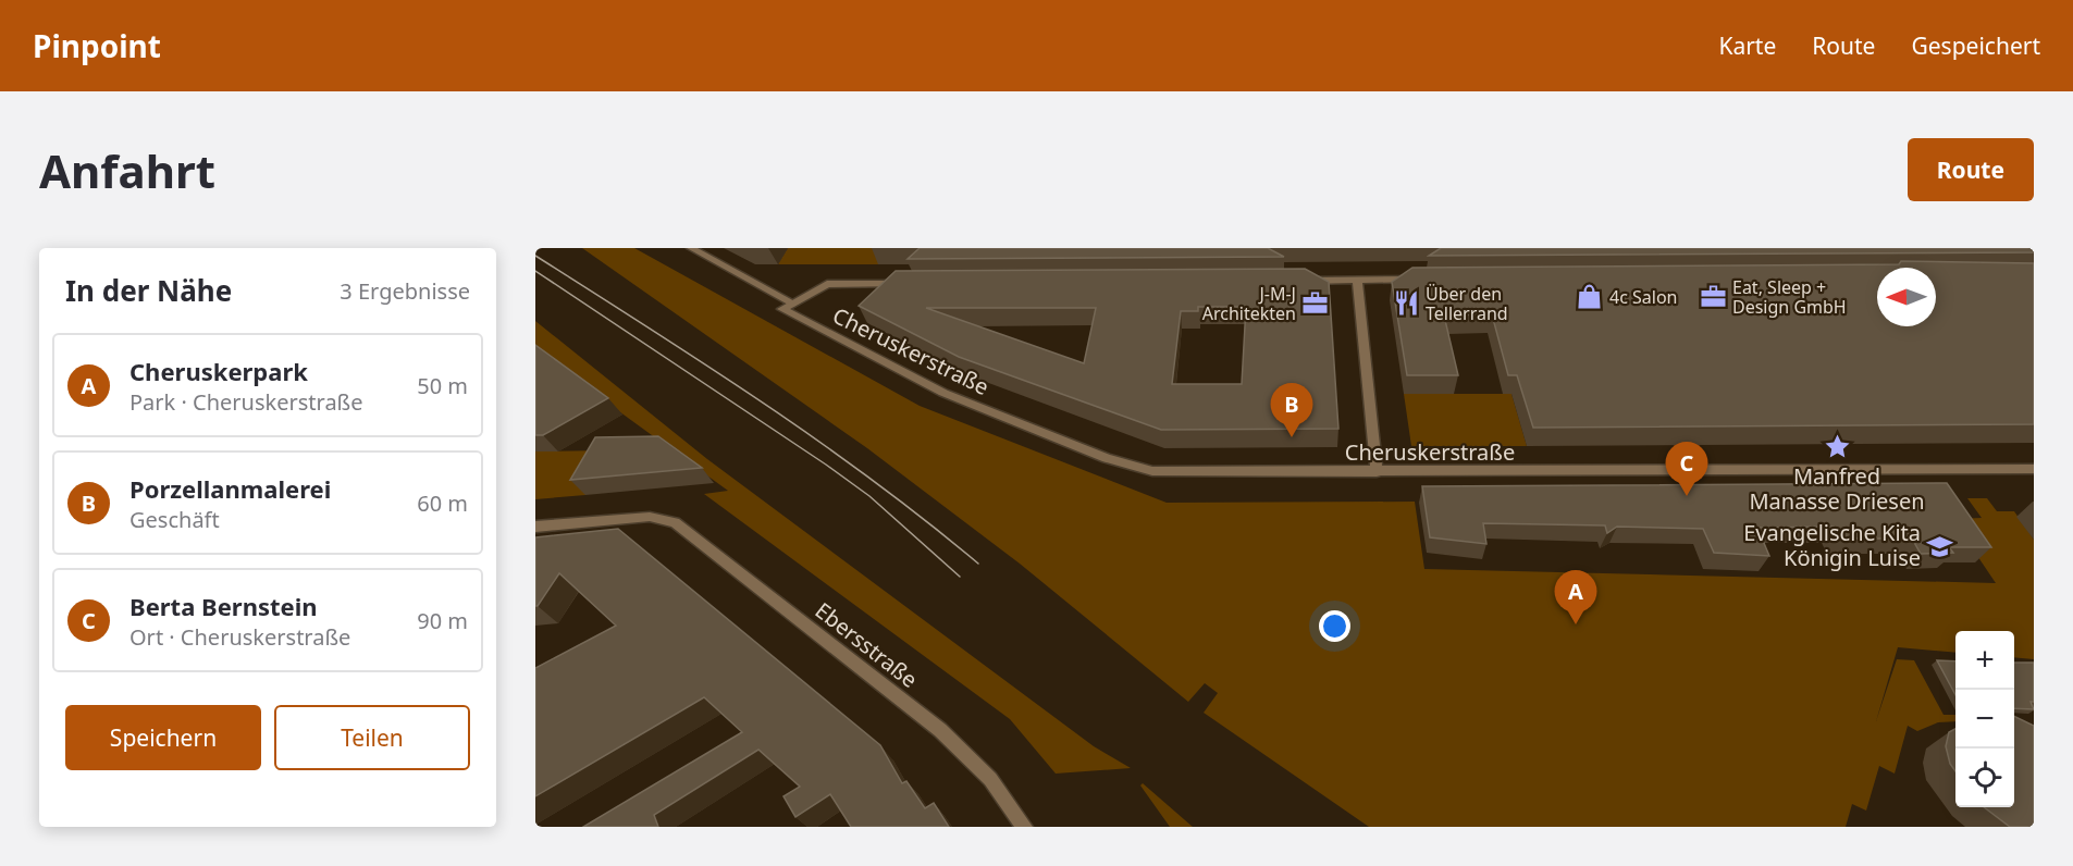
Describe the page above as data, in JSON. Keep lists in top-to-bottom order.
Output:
{
  "streets": {
    "street": ["Cheruskerstraße", "Ebersstraße"]
  },
  "places": {
    "shop": ["4c Salon"],
    "office": ["Eat, Sleep + Design GmbH", "J-M-J Architekten"],
    "restaurant": ["Über den Tellerrand"],
    "place": ["Manfred Manasse Driesen"],
    "school or university": ["Evangelische Kita Königin Luise"]
  },
  "north": "left",
  "page": {
    "header": "Pinpoint",
    "nav": ["Karte", "Route", "Gespeichert"],
    "buttons": [
      "Route",
      ["Speichern", "Teilen"]
    ],
    "title": "Anfahrt",
    "heading": ["In der Nähe", "3 Ergebnisse"],
    "list": [
      {
        "mark": "A",
        "name": "Cheruskerpark",
        "note": "Park · Cheruskerstraße",
        "value": "50 m"
      },
      {
        "mark": "B",
        "name": "Porzellanmalerei",
        "note": "Geschäft",
        "value": "60 m"
      },
      {
        "mark": "C",
        "name": "Berta Bernstein",
        "note": "Ort · Cheruskerstraße",
        "value": "90 m"
      }
    ],
    "pins": ["B", "C", "A"],
    "map_buttons": ["+", "−"]
  }
}
